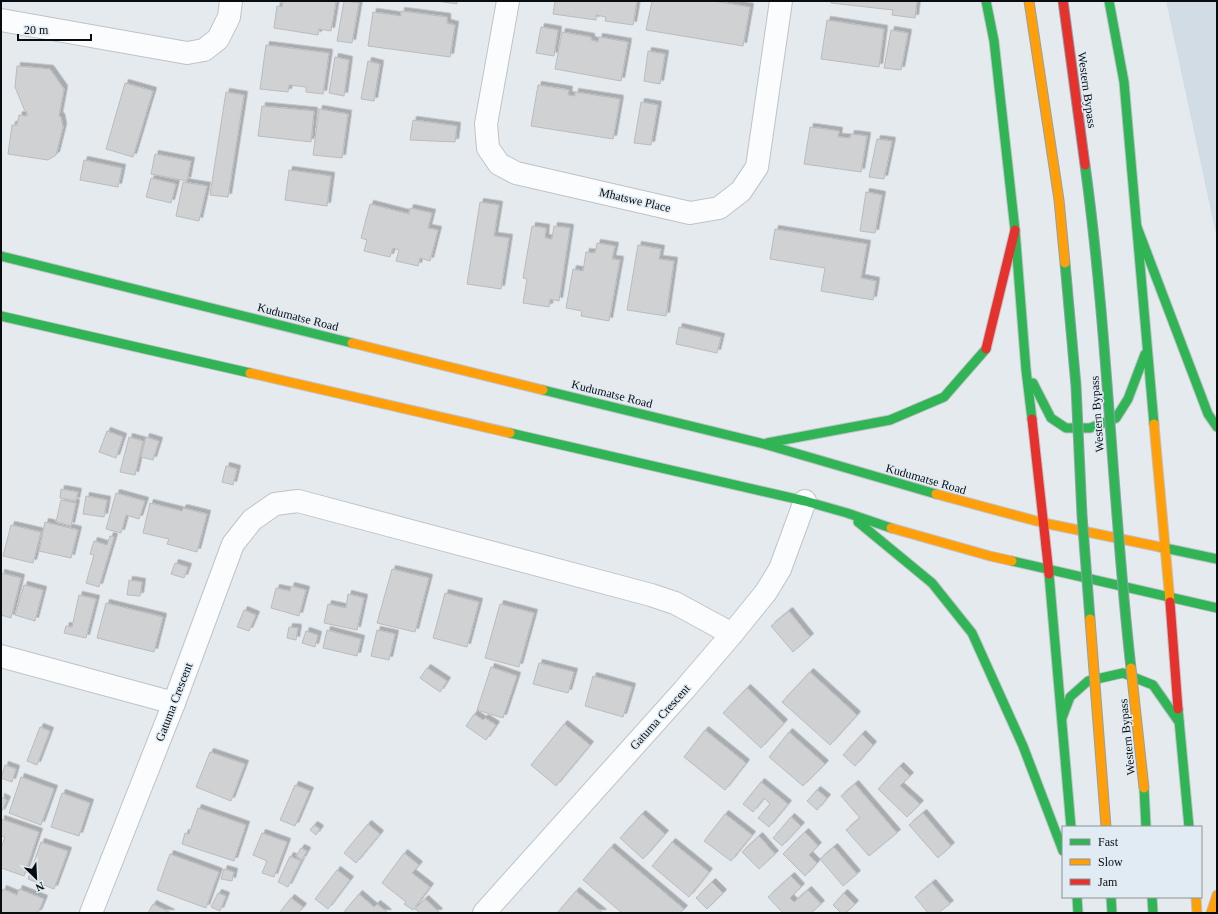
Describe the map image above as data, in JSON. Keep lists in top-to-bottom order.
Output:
{
  "streets": {
    "main road": ["Western Bypass", "Kudumatse Road"],
    "street": ["Mhatswe Place", "Gatuma Crescent"]
  },
  "legend": ["Fast", "Slow", "Jam"],
  "scale_bar": "20 m",
  "north": "bottom right"
}
